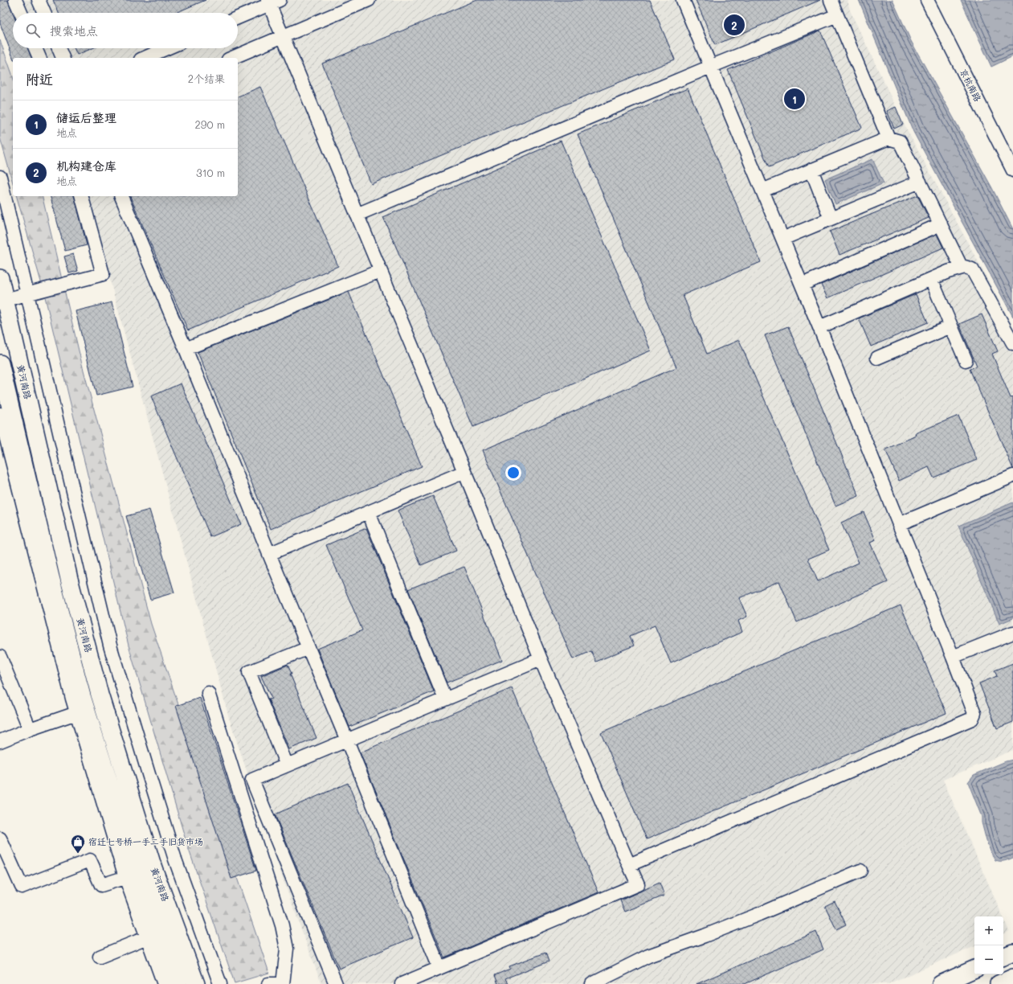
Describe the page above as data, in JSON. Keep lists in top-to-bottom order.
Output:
{
  "streets": {
    "main road": ["黄河南路"],
    "street": ["京杭南路"]
  },
  "places": {
    "shop": ["宿迁七号桥一手二手旧货市场"]
  },
  "page": {
    "pins": ["2", "1"],
    "search": "搜索地点",
    "heading": ["附近", "2个结果"],
    "list": [
      {
        "mark": "1",
        "name": "储运后整理",
        "note": "地点",
        "value": "290 m"
      },
      {
        "mark": "2",
        "name": "机构建仓库",
        "note": "地点",
        "value": "310 m"
      }
    ],
    "map_buttons": ["+", "−"]
  }
}
